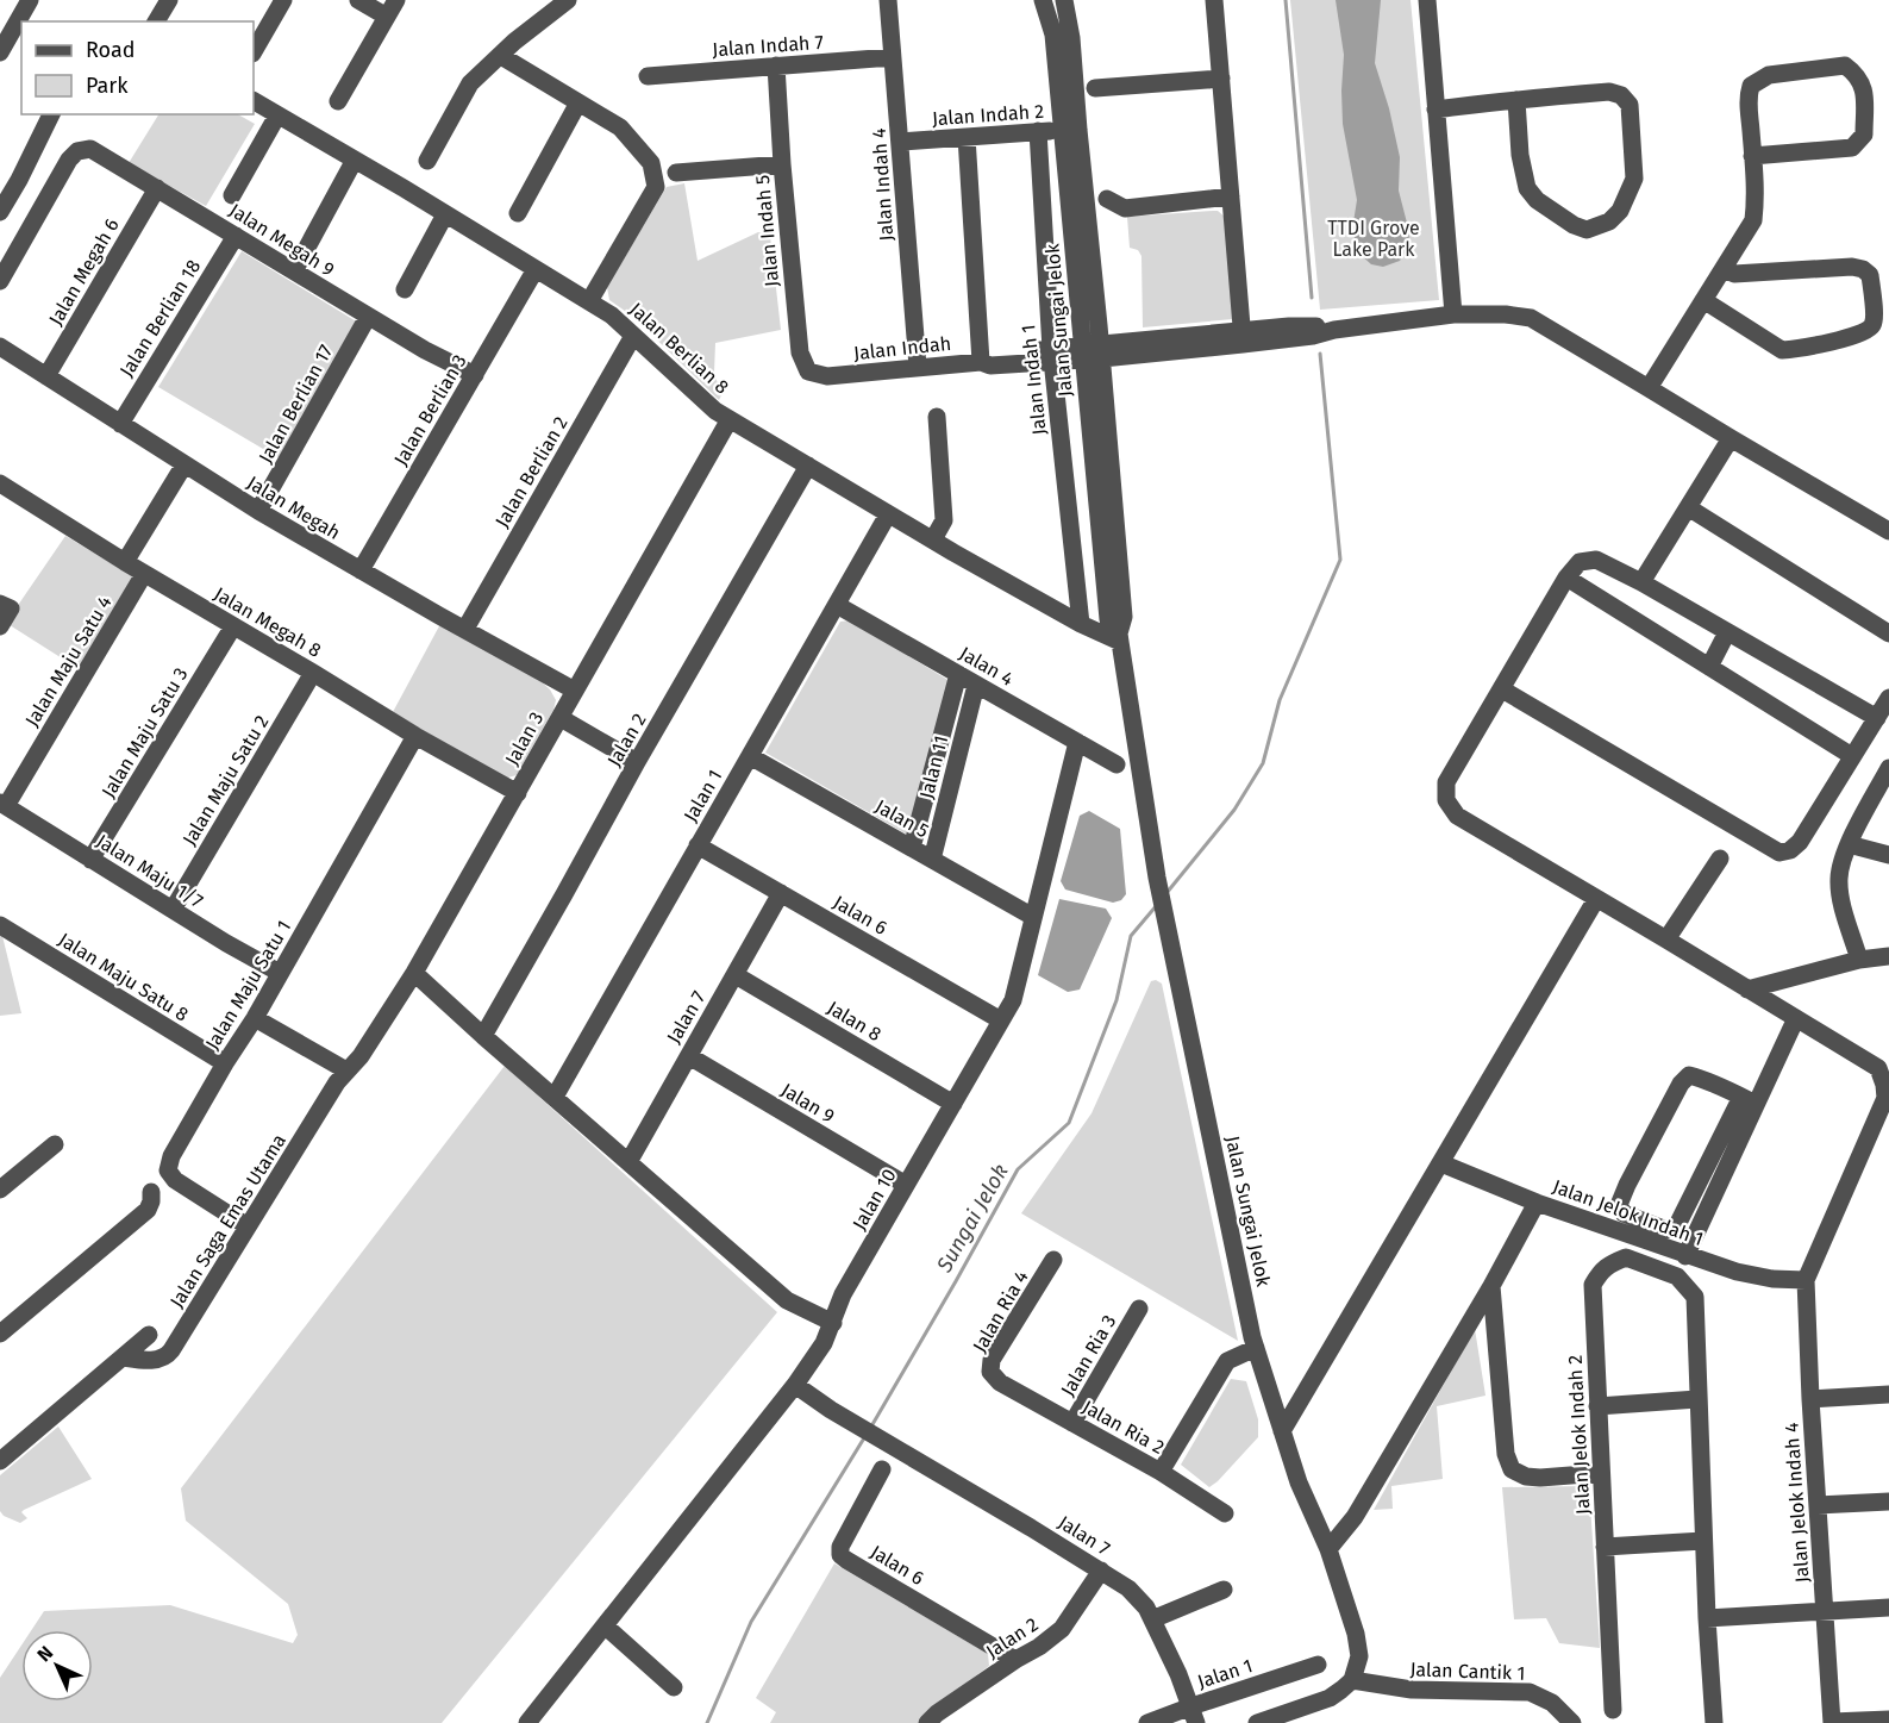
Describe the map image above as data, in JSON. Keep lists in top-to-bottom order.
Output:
{
  "streets": {
    "street": [
      "Jalan Indah 7",
      "Jalan Indah 2",
      "Jalan Indah 4",
      "Jalan Indah 5",
      "Jalan Megah 9",
      "Jalan Megah 6",
      "Jalan Berlian 18",
      "Jalan Sungai Jelok",
      "Jalan Berlian 8",
      "Jalan Indah",
      "Jalan Indah 1",
      "Jalan Berlian 17",
      "Jalan Berlian 3",
      "Jalan Berlian 2",
      "Jalan Megah",
      "Jalan Megah 8",
      "Jalan Maju Satu 4",
      "Jalan 4",
      "Jalan Maju Satu 3",
      "Jalan 3",
      "Jalan 2",
      "Jalan 11",
      "Jalan Maju Satu 2",
      "Jalan 1",
      "Jalan 5",
      "Jalan Maju 1/7",
      "Jalan 6",
      "Jalan Maju Satu 8",
      "Jalan Maju Satu 1",
      "Jalan 7",
      "Jalan 8",
      "Jalan 9",
      "Jalan 10",
      "Jalan Jelok Indah 1",
      "Jalan Saga Emas Utama",
      "Jalan Ria 4",
      "Jalan Ria 3",
      "Jalan Ria 2",
      "Jalan Jelok Indah 2",
      "Jalan Jelok Indah 4",
      "Jalan Cantik 1"
    ]
  },
  "crossings": [
    ["Jalan Indah 7", "Jalan Indah 4"],
    ["Jalan Indah 7", "Jalan Indah 5"],
    ["Jalan Indah 2", "Jalan Indah 4"],
    ["Jalan Indah 2", "Jalan Sungai Jelok"],
    ["Jalan Indah 2", "Jalan Indah 1"],
    ["Jalan Indah 4", "Jalan Indah"],
    ["Jalan Indah 5", "Jalan Indah"],
    ["Jalan Megah 9", "Jalan Megah 6"],
    ["Jalan Megah 9", "Jalan Berlian 18"],
    ["Jalan Megah 9", "Jalan Berlian 17"],
    ["Jalan Megah 9", "Jalan Berlian 3"],
    ["Jalan Megah 6", "Jalan Megah"],
    ["Jalan Berlian 18", "Jalan Megah"],
    ["Jalan Sungai Jelok", "Jalan Berlian 8"],
    ["Jalan Sungai Jelok", "Jalan Indah"],
    ["Jalan Sungai Jelok", "Jalan Cantik 1"],
    ["Jalan Berlian 8", "Jalan Indah 1"],
    ["Jalan Berlian 8", "Jalan Berlian 3"],
    ["Jalan Berlian 8", "Jalan Berlian 2"],
    ["Jalan Berlian 8", "Jalan 3"],
    ["Jalan Berlian 8", "Jalan 2"],
    ["Jalan Berlian 8", "Jalan 1"],
    ["Jalan Indah", "Jalan Indah 1"],
    ["Jalan Berlian 17", "Jalan Megah"],
    ["Jalan Berlian 3", "Jalan Megah"],
    ["Jalan Berlian 2", "Jalan Megah"],
    ["Jalan Megah", "Jalan 3"],
    ["Jalan Megah 8", "Jalan Maju Satu 4"],
    ["Jalan Megah 8", "Jalan Maju Satu 3"],
    ["Jalan Megah 8", "Jalan 3"],
    ["Jalan Megah 8", "Jalan Maju Satu 2"],
    ["Jalan Megah 8", "Jalan Maju Satu 1"],
    ["Jalan Maju Satu 4", "Jalan Maju 1/7"],
    ["Jalan 4", "Jalan 11"],
    ["Jalan 4", "Jalan 1"],
    ["Jalan 4", "Jalan 10"],
    ["Jalan Maju Satu 3", "Jalan Maju 1/7"],
    ["Jalan 3", "Jalan Saga Emas Utama"],
    ["Jalan 2", "Jalan 6"],
    ["Jalan 2", "Jalan 7"],
    ["Jalan 11", "Jalan 5"],
    ["Jalan Maju Satu 2", "Jalan Maju 1/7"],
    ["Jalan 1", "Jalan 5"],
    ["Jalan 1", "Jalan 6"],
    ["Jalan 1", "Jalan 7"],
    ["Jalan 5", "Jalan 10"],
    ["Jalan Maju 1/7", "Jalan Maju Satu 1"],
    ["Jalan 6", "Jalan 7"],
    ["Jalan 6", "Jalan 10"],
    ["Jalan Maju Satu 8", "Jalan Maju Satu 1"],
    ["Jalan Maju Satu 1", "Jalan Saga Emas Utama"],
    ["Jalan 7", "Jalan 8"],
    ["Jalan 7", "Jalan 9"],
    ["Jalan 7", "Jalan 10"],
    ["Jalan 8", "Jalan 10"],
    ["Jalan 9", "Jalan 10"],
    ["Jalan Jelok Indah 1", "Jalan Jelok Indah 4"],
    ["Jalan Ria 4", "Jalan Ria 2"],
    ["Jalan Ria 3", "Jalan Ria 2"]
  ],
  "water": ["Sungai Jelok"],
  "parks": ["TTDI Grove Lake Park"],
  "legend": ["Road", "Park"],
  "north": "top left"
}
